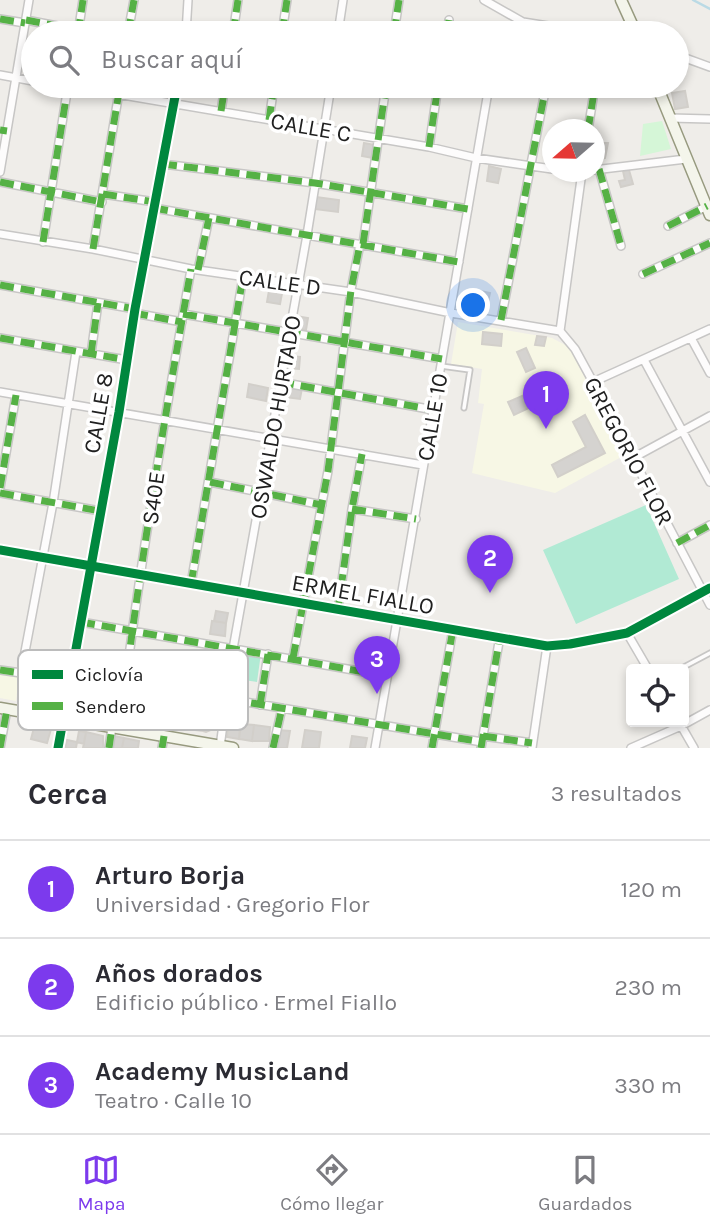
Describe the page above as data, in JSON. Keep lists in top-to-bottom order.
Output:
{
  "streets": {
    "street": [
      "CALLE C",
      "CALLE D",
      "CALLE 8",
      "OSWALDO HURTADO",
      "CALLE 10",
      "GREGORIO FLOR",
      "S40E",
      "ERMEL FIALLO"
    ]
  },
  "crossings": [
    ["CALLE C", "CALLE 8"],
    ["CALLE C", "OSWALDO HURTADO"],
    ["CALLE C", "CALLE 10"],
    ["CALLE D", "CALLE 8"],
    ["CALLE D", "OSWALDO HURTADO"],
    ["CALLE D", "CALLE 10"],
    ["CALLE D", "GREGORIO FLOR"],
    ["CALLE D", "S40E"],
    ["CALLE 8", "ERMEL FIALLO"],
    ["OSWALDO HURTADO", "ERMEL FIALLO"],
    ["CALLE 10", "ERMEL FIALLO"],
    ["GREGORIO FLOR", "ERMEL FIALLO"],
    ["S40E", "ERMEL FIALLO"]
  ],
  "legend": ["Ciclovía", "Sendero"],
  "north": "left",
  "page": {
    "search": "Buscar aquí",
    "pins": ["1", "2", "3"],
    "heading": ["Cerca", "3 resultados"],
    "list": [
      {
        "mark": "1",
        "name": "Arturo Borja",
        "note": "Universidad · Gregorio Flor",
        "value": "120 m"
      },
      {
        "mark": "2",
        "name": "Años dorados",
        "note": "Edificio público · Ermel Fiallo",
        "value": "230 m"
      },
      {
        "mark": "3",
        "name": "Academy MusicLand",
        "note": "Teatro · Calle 10",
        "value": "330 m"
      }
    ],
    "nav": ["Mapa", "Cómo llegar", "Guardados"]
  }
}
